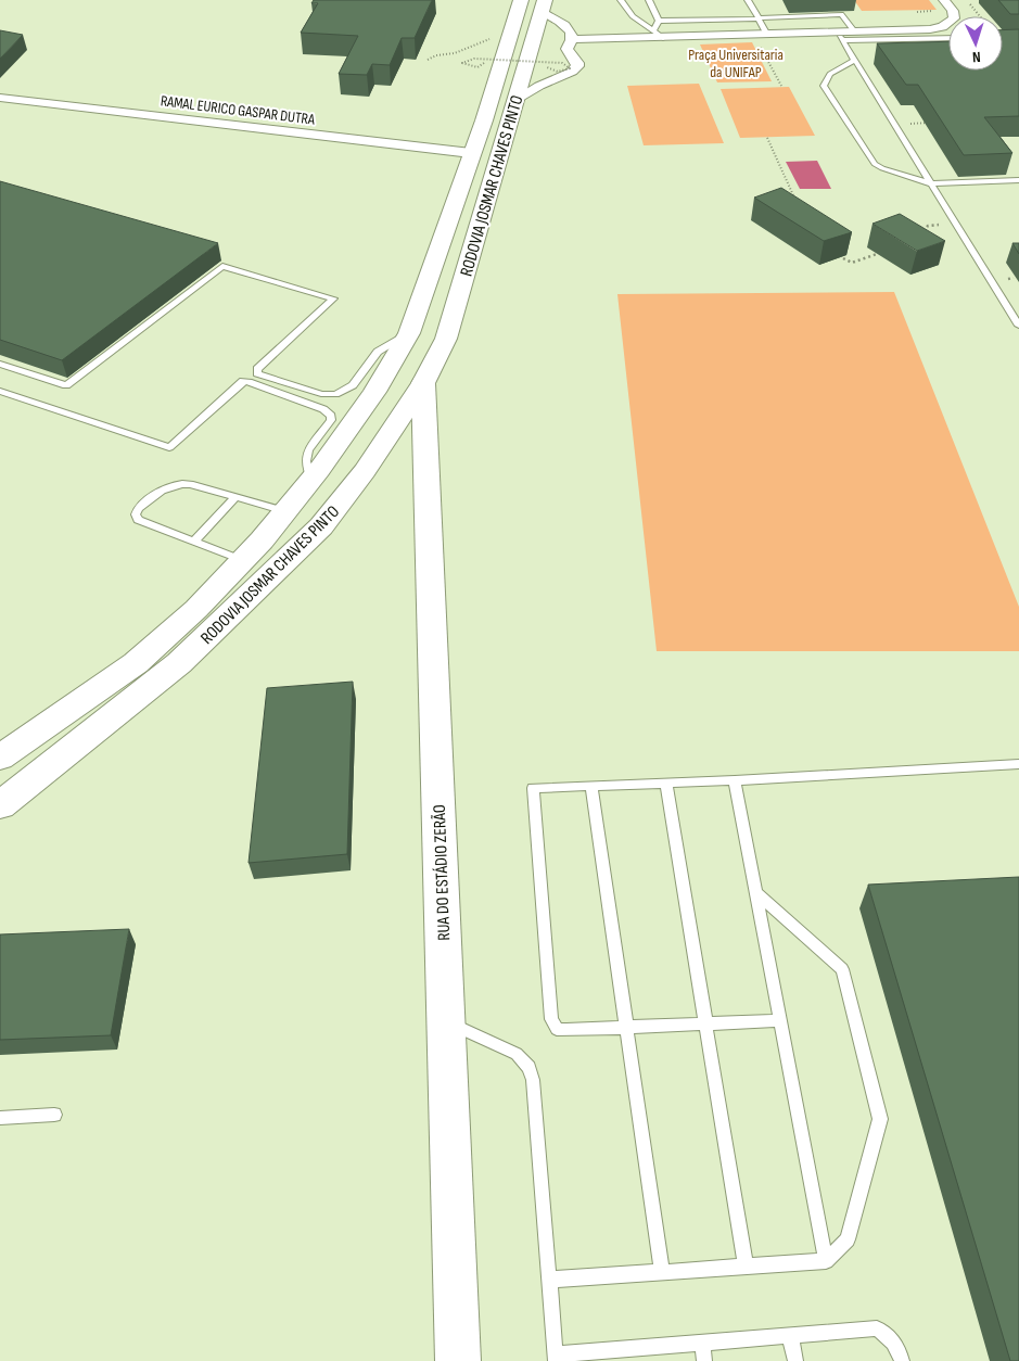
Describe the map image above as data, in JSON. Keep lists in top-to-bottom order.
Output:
{
  "streets": {
    "main road": ["RODOVIA JOSMAR CHAVES PINTO", "RUA DO ESTÁDIO ZERÃO"],
    "street": ["RAMAL EURICO GASPAR DUTRA"]
  },
  "crossings": [
    ["RAMAL EURICO GASPAR DUTRA", "RODOVIA JOSMAR CHAVES PINTO"],
    ["RODOVIA JOSMAR CHAVES PINTO", "RUA DO ESTÁDIO ZERÃO"]
  ],
  "parks": ["Praça Universitaria da UNIFAP"],
  "north": "bottom"
}
